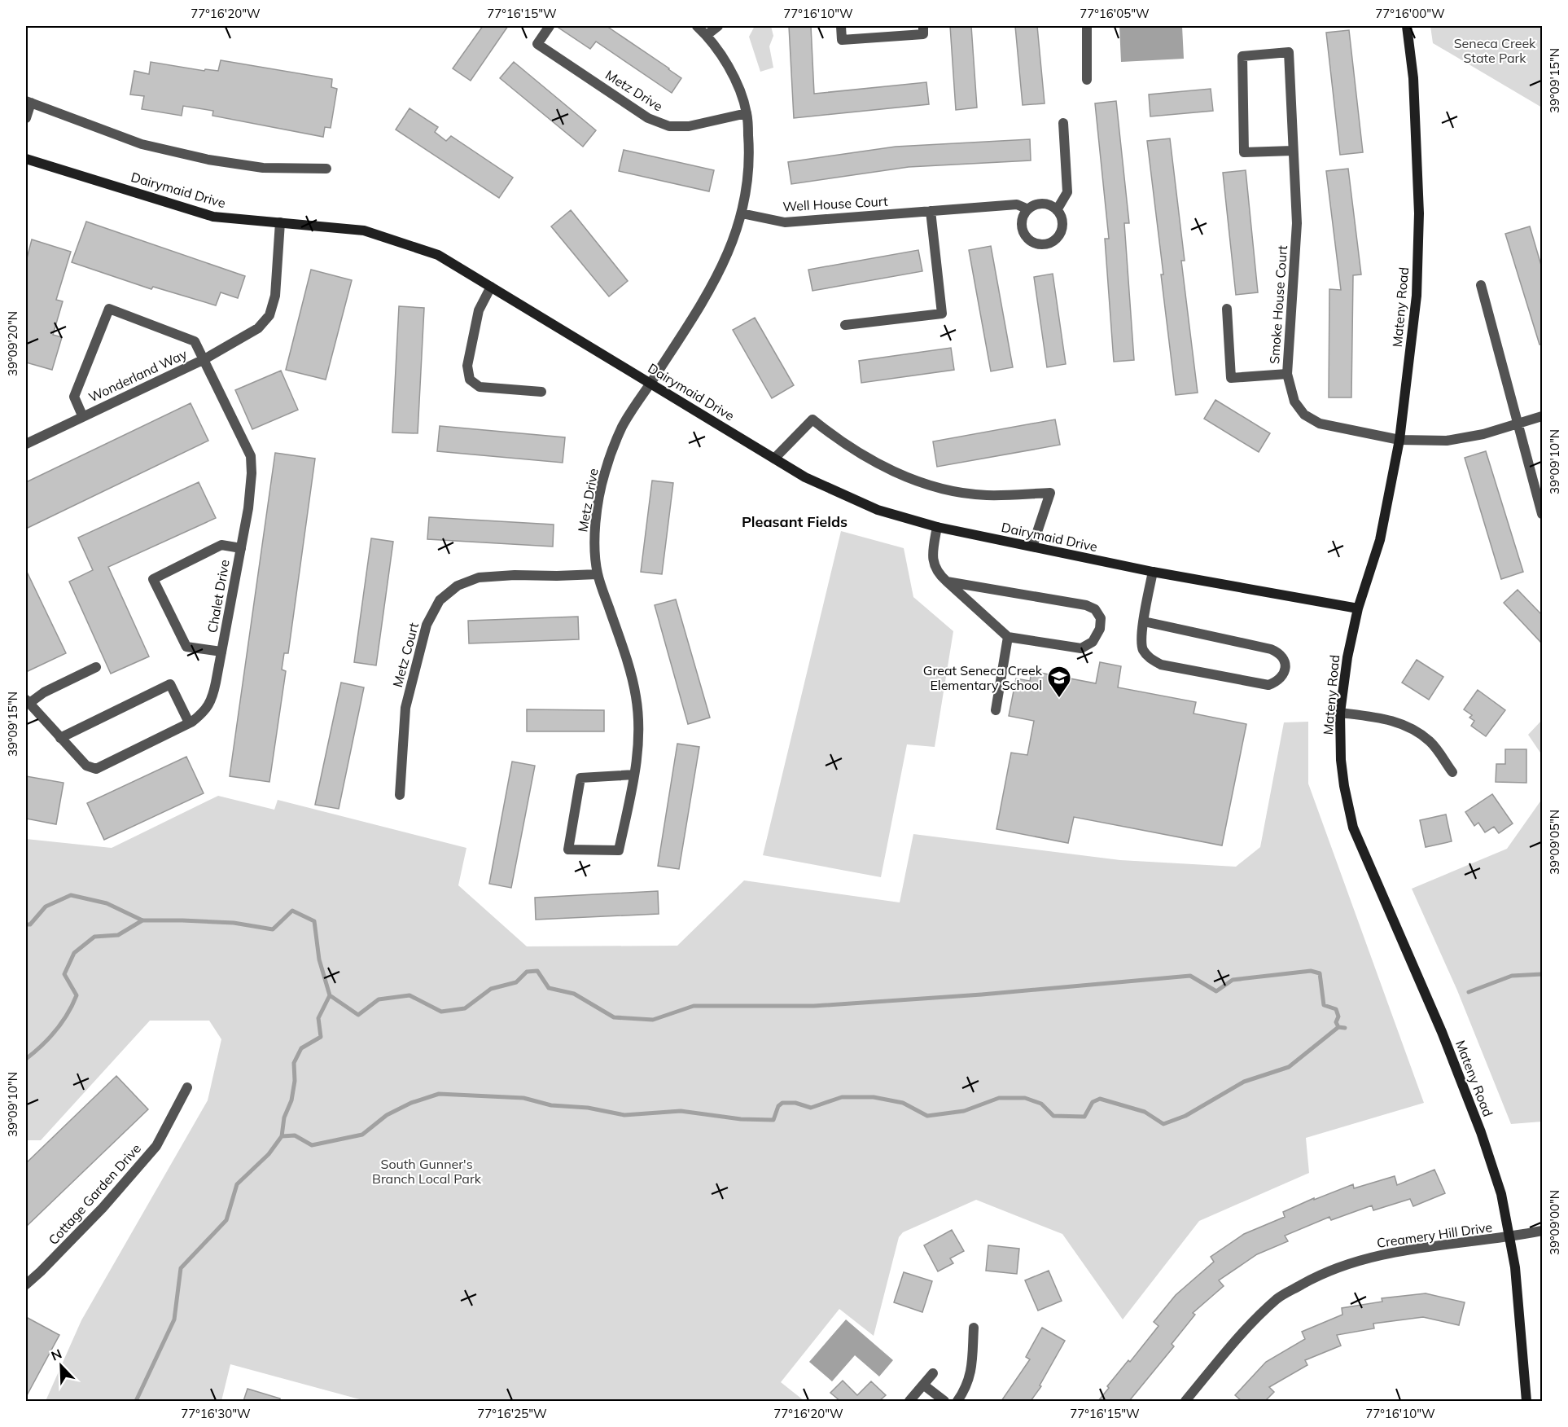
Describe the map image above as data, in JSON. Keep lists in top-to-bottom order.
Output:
{
  "streets": {
    "street": [
      "Metz Drive",
      "Dairymaid Drive",
      "Well House Court",
      "Smoke House Court",
      "Mateny Road",
      "Wonderland Way",
      "Chalet Drive",
      "Metz Court",
      "Cottage Garden Drive",
      "Creamery Hill Drive"
    ]
  },
  "crossings": [
    ["Metz Drive", "Dairymaid Drive"],
    ["Metz Drive", "Well House Court"],
    ["Metz Drive", "Metz Court"],
    ["Dairymaid Drive", "Mateny Road"],
    ["Dairymaid Drive", "Wonderland Way"],
    ["Smoke House Court", "Mateny Road"],
    ["Mateny Road", "Creamery Hill Drive"],
    ["Wonderland Way", "Chalet Drive"]
  ],
  "districts": ["Pleasant Fields"],
  "parks": ["Seneca Creek State Park", "South Gunner's Branch Local Park"],
  "places": {
    "school or university": ["Great Seneca Creek Elementary School"]
  },
  "north": "top left",
  "coordinates": [
    "77°16'20\"W",
    "77°16'15\"W",
    "77°16'10\"W",
    "77°16'05\"W",
    "77°16'00\"W",
    "39°09'15\"N",
    "39°09'20\"N",
    "39°09'10\"N",
    "39°09'05\"N",
    "39°09'00\"N",
    "77°16'30\"W",
    "77°16'25\"W"
  ]
}
